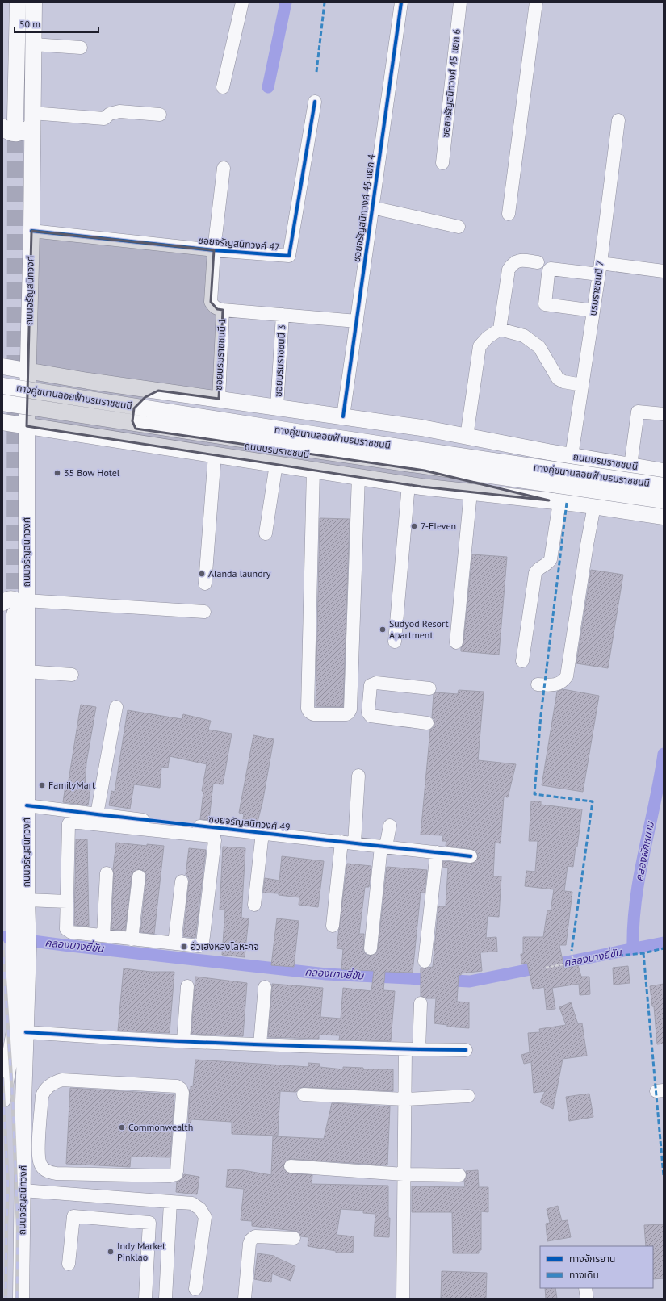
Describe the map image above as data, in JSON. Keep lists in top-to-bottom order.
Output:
{
  "streets": {
    "main road": ["ถนนจรัญสนิทวงศ์", "ทางคู่ขนานลอยฟ้าบรมราชชนนี", "ถนนบรมราชชนนี"],
    "street": [
      "ซอยจรัญสนิทวงศ์ 45 แยก 6",
      "ซอยจรัญสนิทวงศ์ 45 แยก 4",
      "ซอยจรัญสนิทวงศ์ 47",
      "บรมราชชนนี 7",
      "ซอยบรมราชชนนี 1",
      "ซอยบรมราชชนนี 3",
      "ซอยจรัญสนิทวงศ์ 49"
    ]
  },
  "crossings": [
    ["ซอยจรัญสนิทวงศ์ 45 แยก 4", "ถนนบรมราชชนนี"],
    ["ซอยจรัญสนิทวงศ์ 47", "ถนนจรัญสนิทวงศ์"],
    ["บรมราชชนนี 7", "ถนนบรมราชชนนี"],
    ["ถนนจรัญสนิทวงศ์", "ถนนบรมราชชนนี"],
    ["ถนนจรัญสนิทวงศ์", "ซอยจรัญสนิทวงศ์ 49"],
    ["ซอยบรมราชชนนี 1", "ถนนบรมราชชนนี"],
    ["ซอยบรมราชชนนี 3", "ถนนบรมราชชนนี"]
  ],
  "water": ["คลองผักหนาม", "คลองบางยี่ขัน"],
  "places": [
    "35 Bow Hotel",
    "7-Eleven",
    "Alanda laundry",
    "Sudyod Resort Apartment",
    "FamilyMart",
    "ฮั่วเฮงหลงโลหะกิจ",
    "Commonwealth",
    "Indy Market Pinklao"
  ],
  "legend": ["ทางจักรยาน", "ทางเดิน"],
  "scale_bar": "50 m"
}
